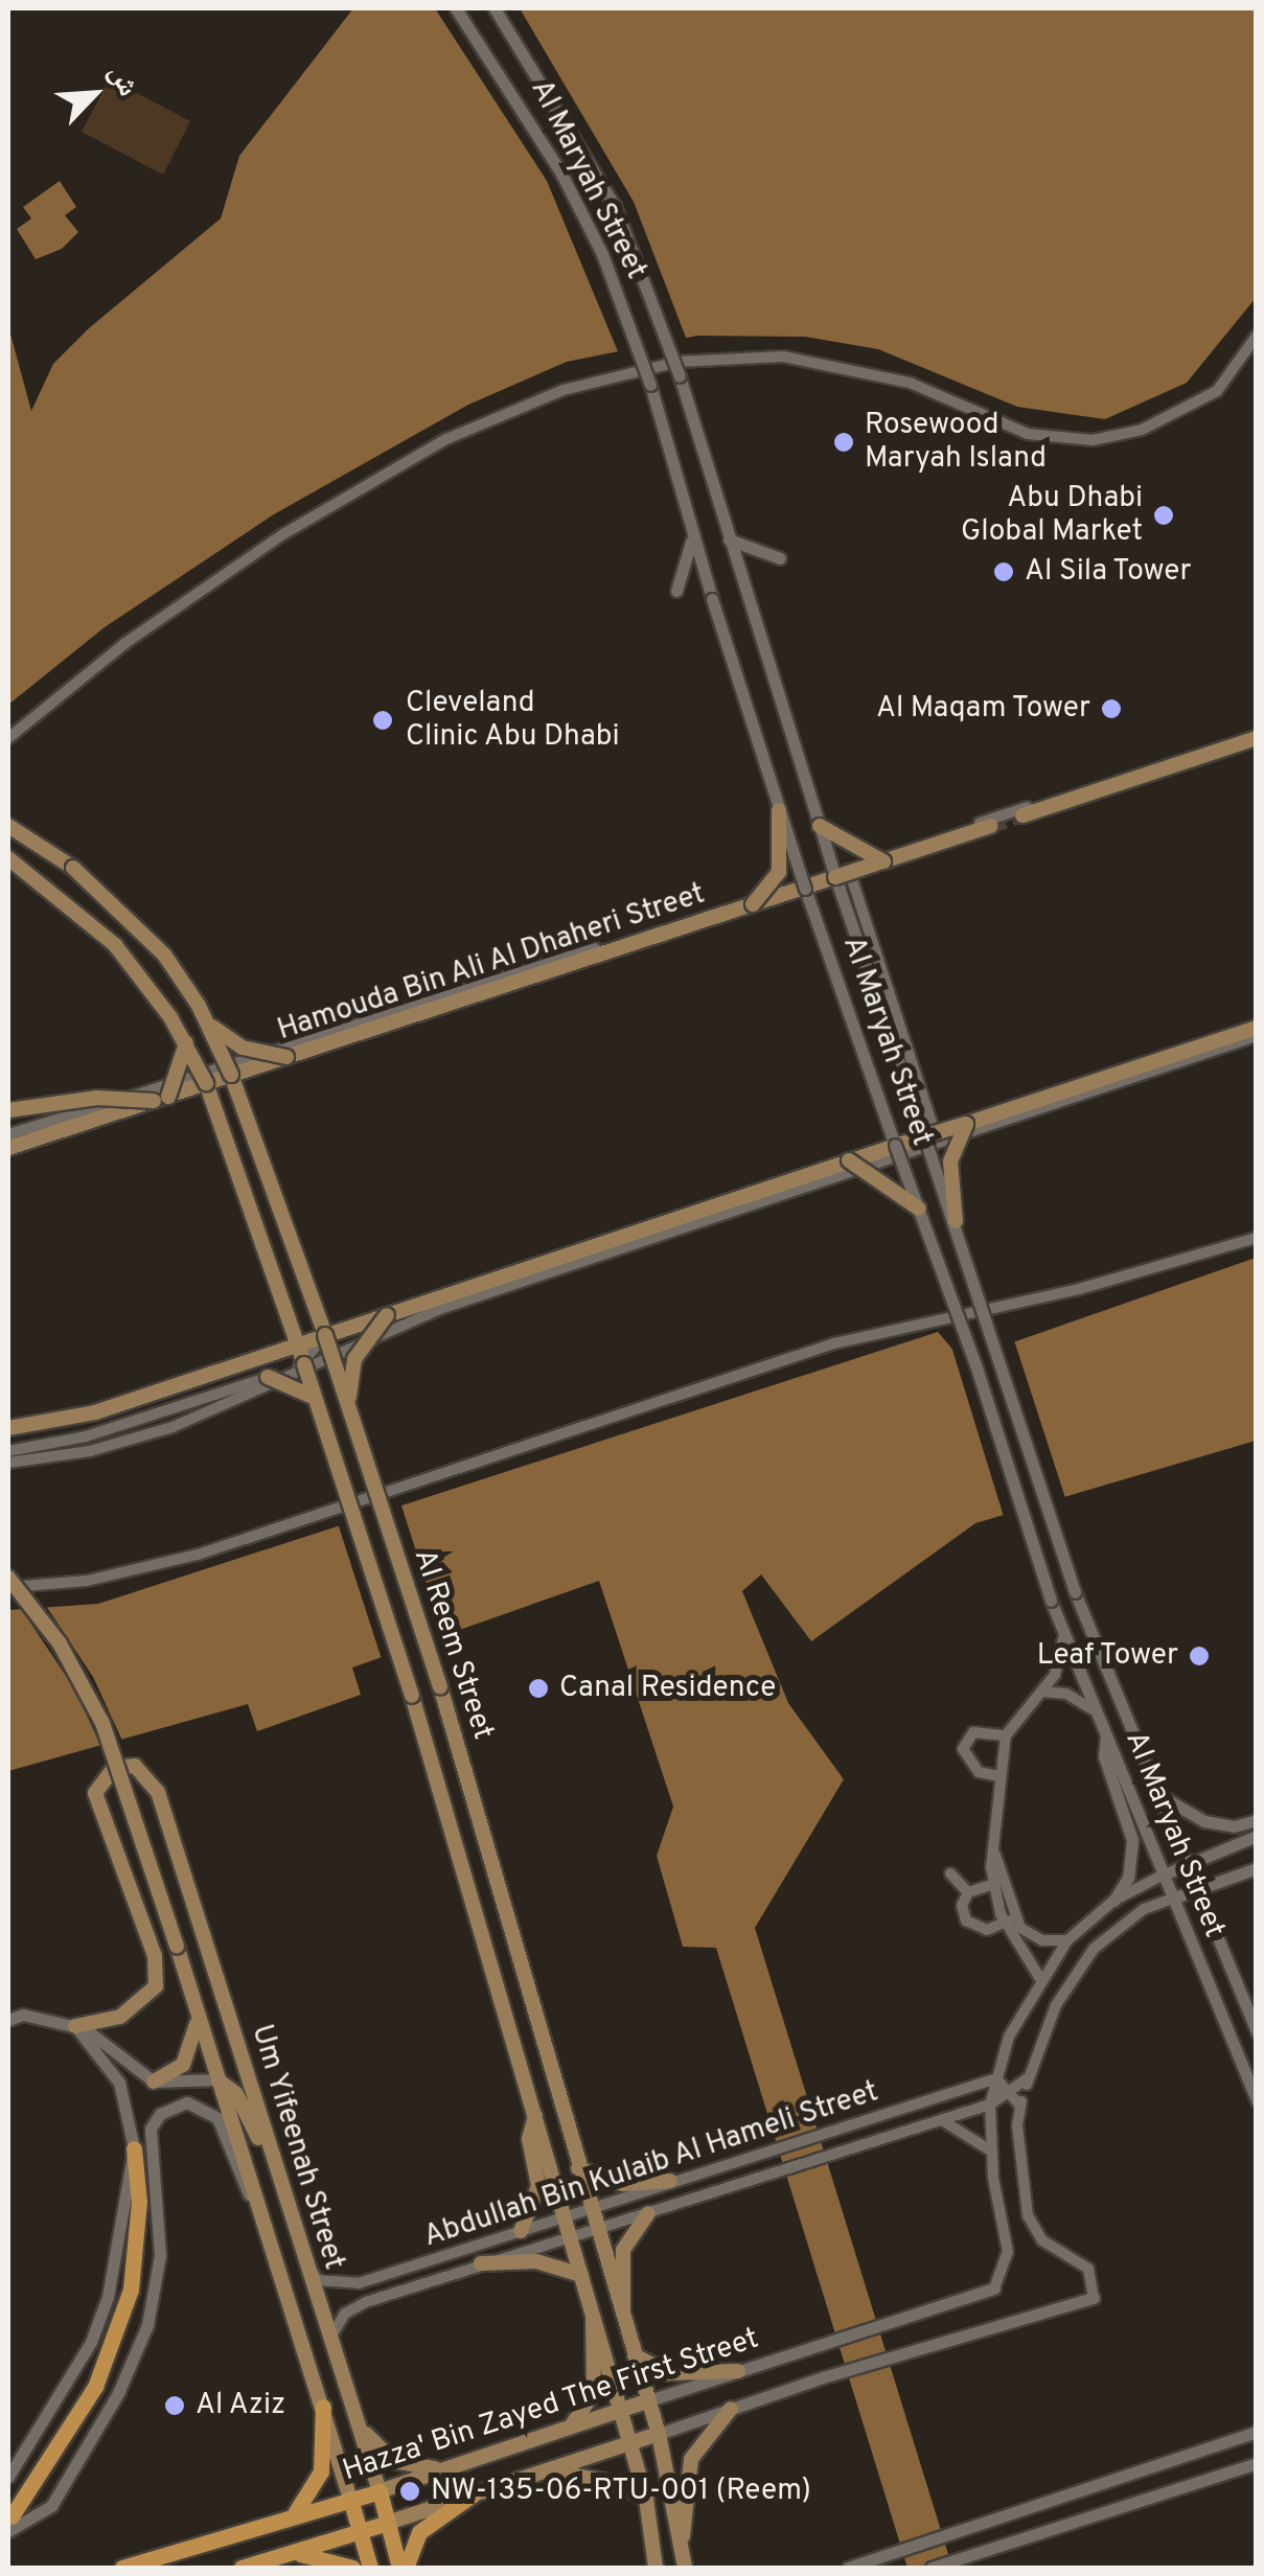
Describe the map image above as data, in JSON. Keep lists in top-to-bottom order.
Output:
{
  "streets": {
    "main road": [
      "Hamouda Bin Ali Al Dhaheri Street",
      "Al Reem Street",
      "Um Yifeenah Street",
      "Hazza' Bin Zayed The First Street"
    ],
    "street": ["Al Maryah Street", "Abdullah Bin Kulaib Al Hameli Street"]
  },
  "crossings": [
    ["Al Maryah Street", "Hamouda Bin Ali Al Dhaheri Street"],
    ["Hamouda Bin Ali Al Dhaheri Street", "Al Reem Street"],
    ["Al Reem Street", "Um Yifeenah Street"],
    ["Al Reem Street", "Abdullah Bin Kulaib Al Hameli Street"],
    ["Al Reem Street", "Hazza' Bin Zayed The First Street"],
    ["Um Yifeenah Street", "Abdullah Bin Kulaib Al Hameli Street"],
    ["Um Yifeenah Street", "Hazza' Bin Zayed The First Street"],
    ["Abdullah Bin Kulaib Al Hameli Street", "Hazza' Bin Zayed The First Street"]
  ],
  "places": [
    "Rosewood Maryah Island",
    "Abu Dhabi Global Market",
    "Al Sila Tower",
    "Al Maqam Tower",
    "Cleveland Clinic Abu Dhabi",
    "Leaf Tower",
    "Canal Residence",
    "Al Aziz",
    "NW-135-06-RTU-001 (Reem)"
  ],
  "north": "top right"
}
